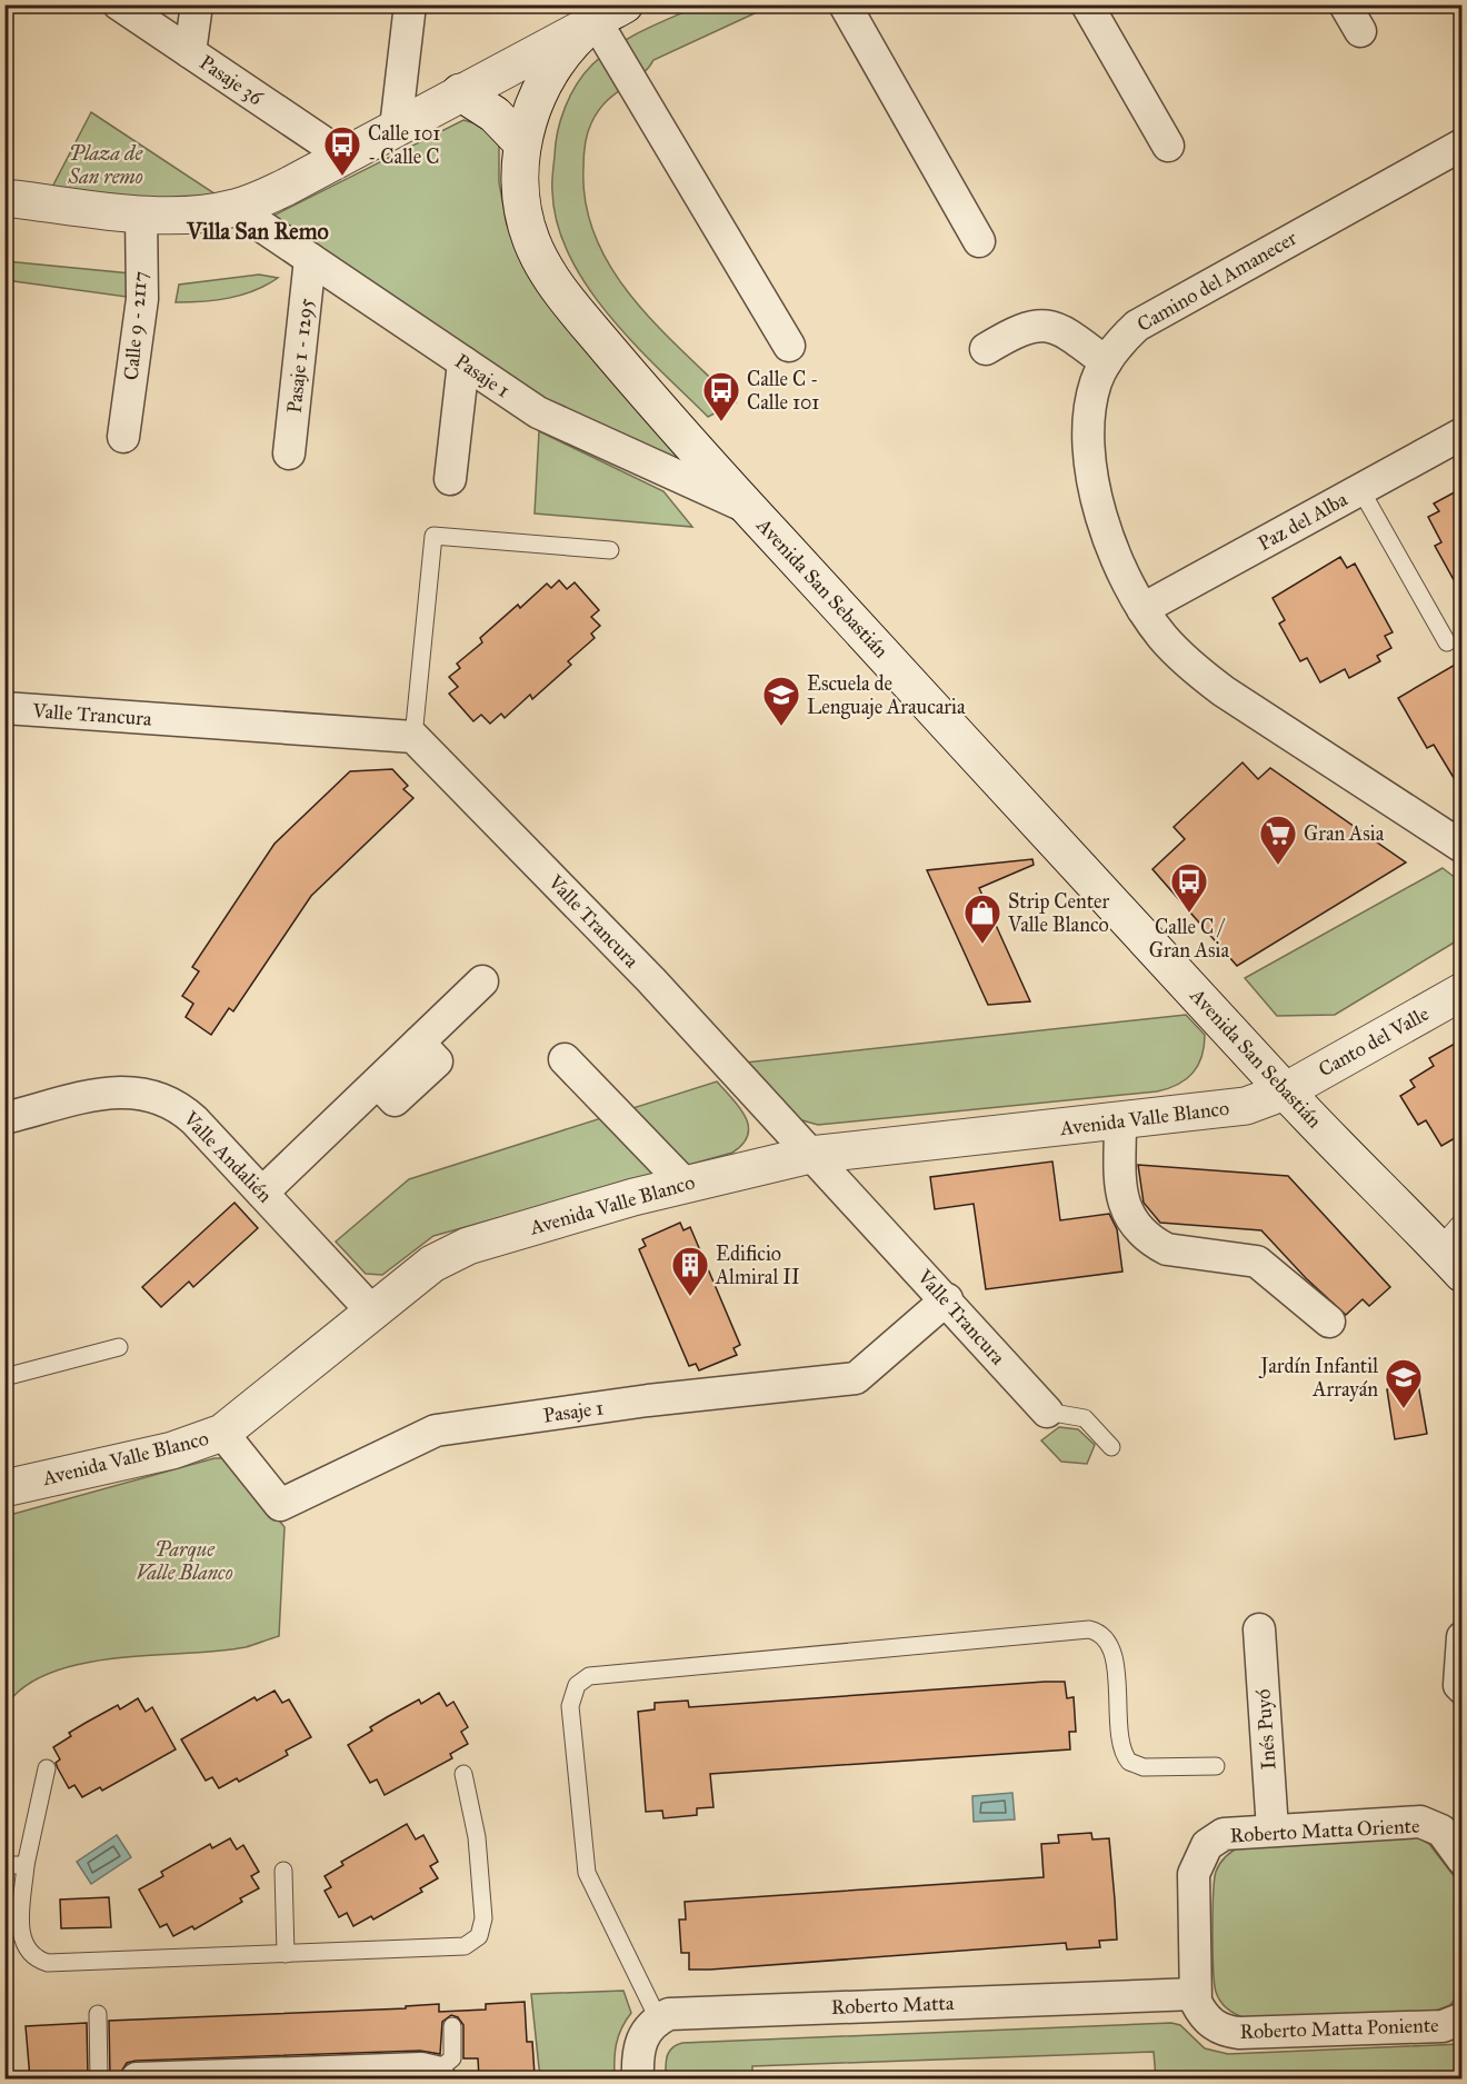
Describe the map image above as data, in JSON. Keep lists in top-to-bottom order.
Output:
{
  "streets": {
    "street": [
      "Pasaje 36",
      "Camino del Amanecer",
      "Calle 9 - 2117",
      "Pasaje 1 - 1295",
      "Pasaje 1",
      "Paz del Alba",
      "Avenida San Sebastián",
      "Valle Trancura",
      "Canto del Valle",
      "Avenida Valle Blanco",
      "Valle Andalién",
      "Inés Puyó",
      "Roberto Matta Oriente",
      "Roberto Matta",
      "Roberto Matta Poniente"
    ]
  },
  "crossings": [
    ["Camino del Amanecer", "Paz del Alba"],
    ["Pasaje 1 - 1295", "Pasaje 1"],
    ["Pasaje 1", "Avenida San Sebastián"],
    ["Pasaje 1", "Valle Trancura"],
    ["Pasaje 1", "Avenida Valle Blanco"],
    ["Avenida San Sebastián", "Canto del Valle"],
    ["Avenida San Sebastián", "Avenida Valle Blanco"],
    ["Valle Trancura", "Avenida Valle Blanco"],
    ["Canto del Valle", "Avenida Valle Blanco"],
    ["Avenida Valle Blanco", "Valle Andalién"],
    ["Inés Puyó", "Roberto Matta Oriente"],
    ["Roberto Matta Oriente", "Roberto Matta"],
    ["Roberto Matta Oriente", "Roberto Matta Poniente"],
    ["Roberto Matta", "Roberto Matta Poniente"]
  ],
  "districts": ["Villa San Remo"],
  "parks": ["Plaza de San remo", "Parque Valle Blanco"],
  "places": {
    "bus stop": ["Calle 101 - Calle C", "Calle C - Calle 101", "Calle C / Gran Asia"],
    "school or university": ["Escuela de Lenguaje Araucaria", "Jardín Infantil Arrayán"],
    "supermarket": ["Gran Asia"],
    "shop": ["Strip Center Valle Blanco"],
    "building": ["Edificio Almiral II"]
  }
}
